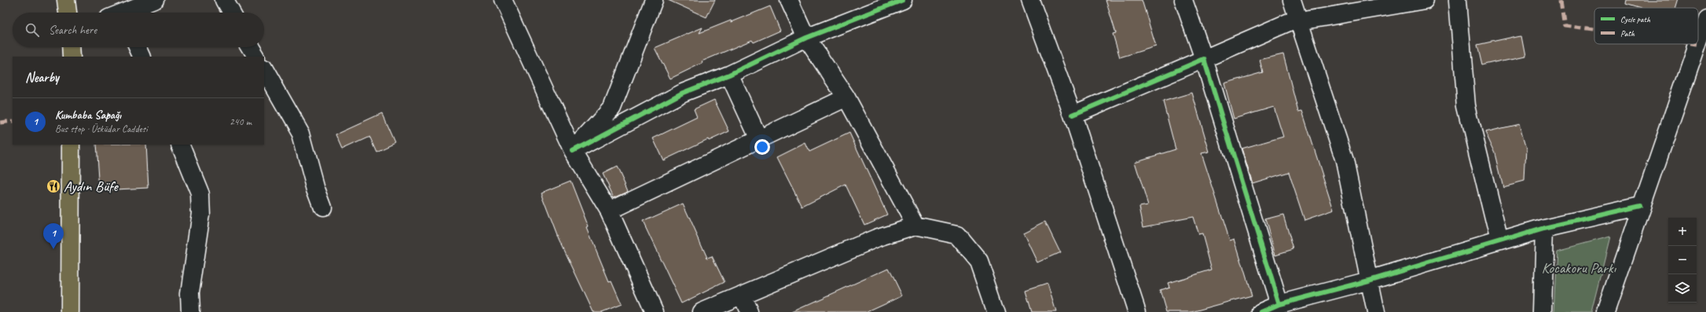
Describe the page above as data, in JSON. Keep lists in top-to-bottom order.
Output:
{
  "parks": ["Kocakoru Parkı"],
  "places": {
    "restaurant": ["Aydın Büfe"]
  },
  "legend": ["Cycle path", "Path"],
  "page": {
    "search": "Search here",
    "heading": "Nearby",
    "list": [
      {
        "mark": "1",
        "name": "Kumbaba Sapağı",
        "note": "Bus stop · Üsküdar Caddesi",
        "value": "240 m"
      }
    ],
    "map_buttons": ["+", "−"],
    "pins": "1"
  }
}
